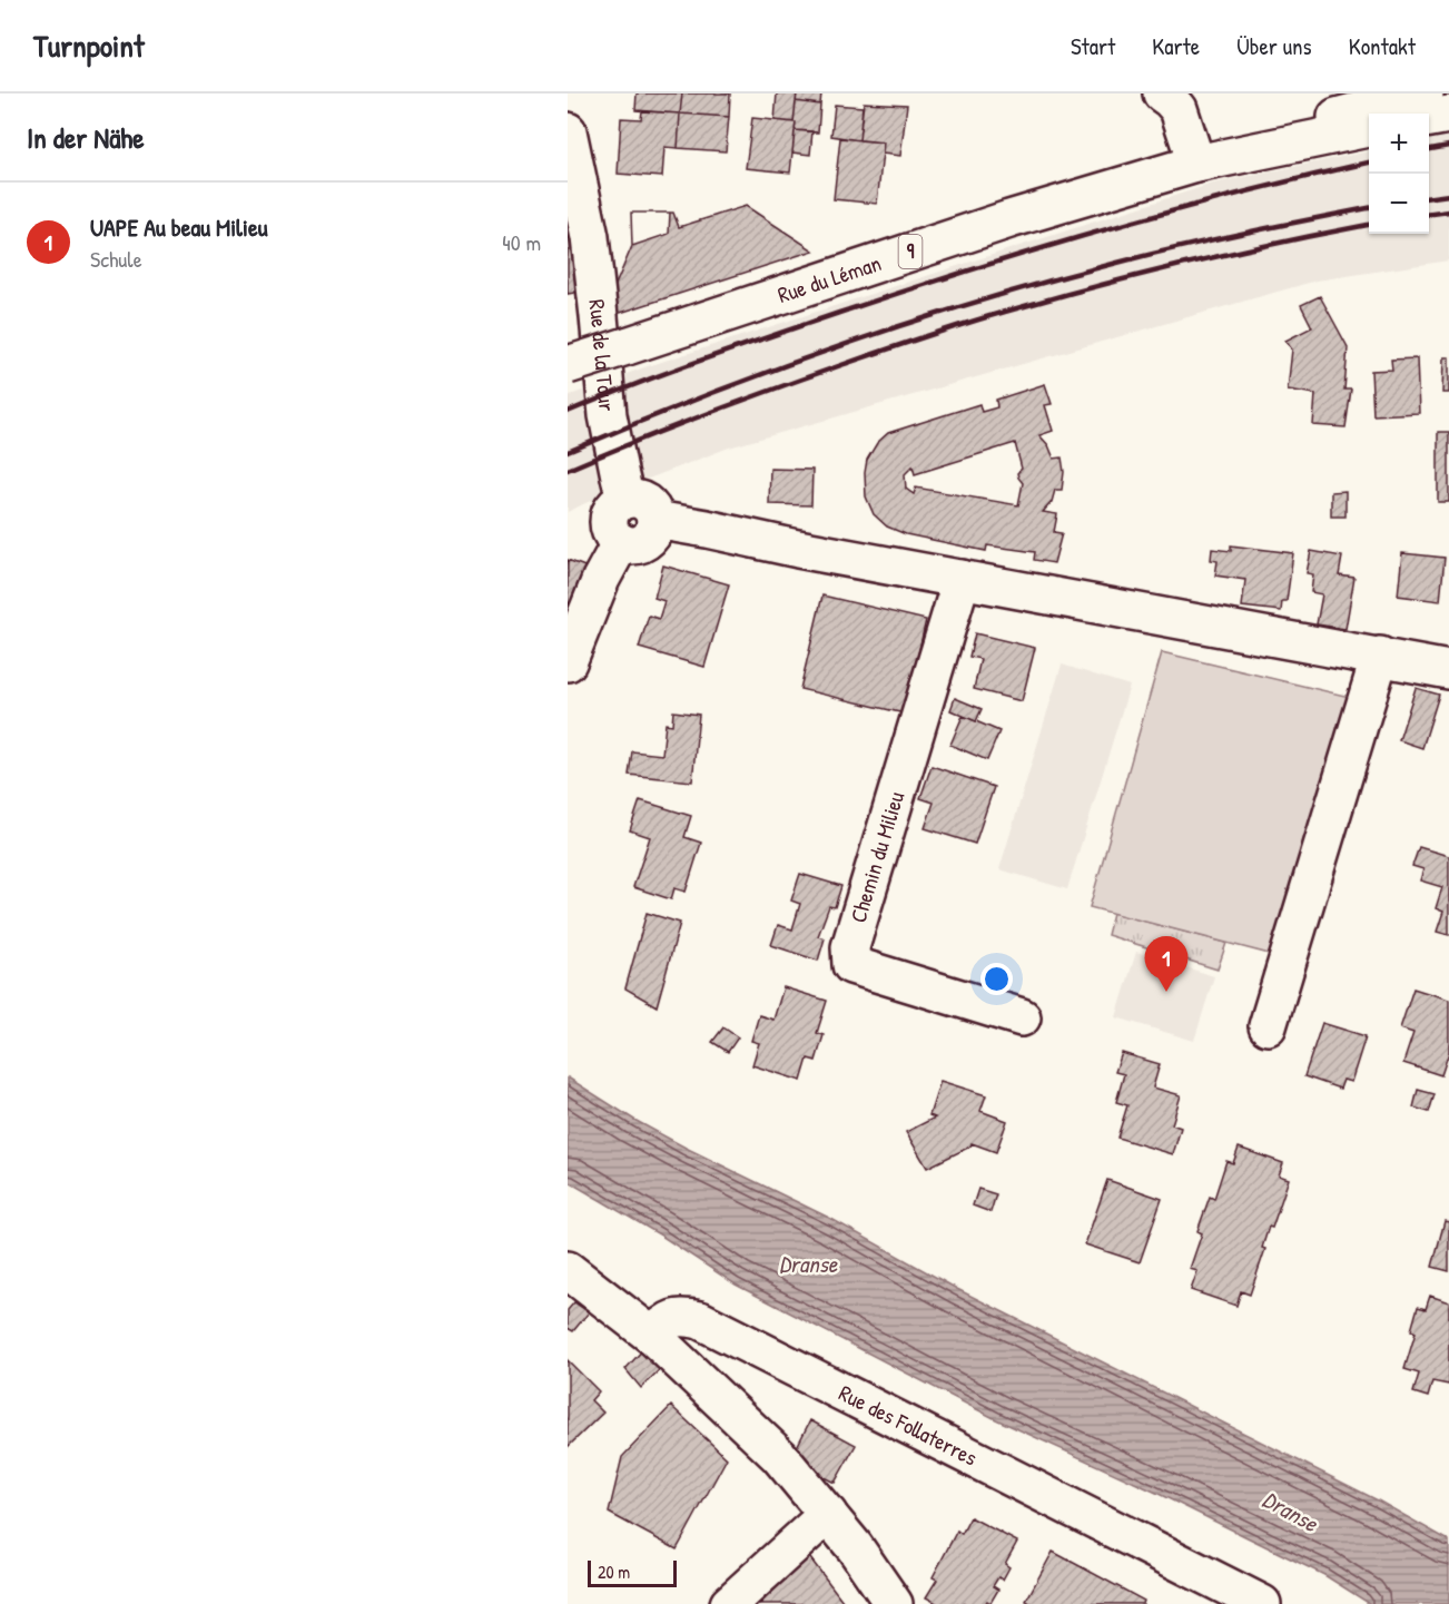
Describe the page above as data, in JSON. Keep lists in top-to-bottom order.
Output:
{
  "streets": {
    "street": [
      "9",
      "Rue du Léman",
      "Rue de la Tour",
      "Chemin du Milieu",
      "Rue des Follaterres"
    ]
  },
  "water": ["Dranse"],
  "scale_bar": "20 m",
  "page": {
    "header": "Turnpoint",
    "nav": [
      "Start",
      "Karte",
      "Über uns",
      "Kontakt"
    ],
    "heading": "In der Nähe",
    "map_buttons": ["+", "−"],
    "list": [
      {
        "mark": "1",
        "name": "UAPE Au beau Milieu",
        "note": "Schule",
        "value": "40 m"
      }
    ],
    "pins": "1",
    "scale": "20 m"
  }
}
